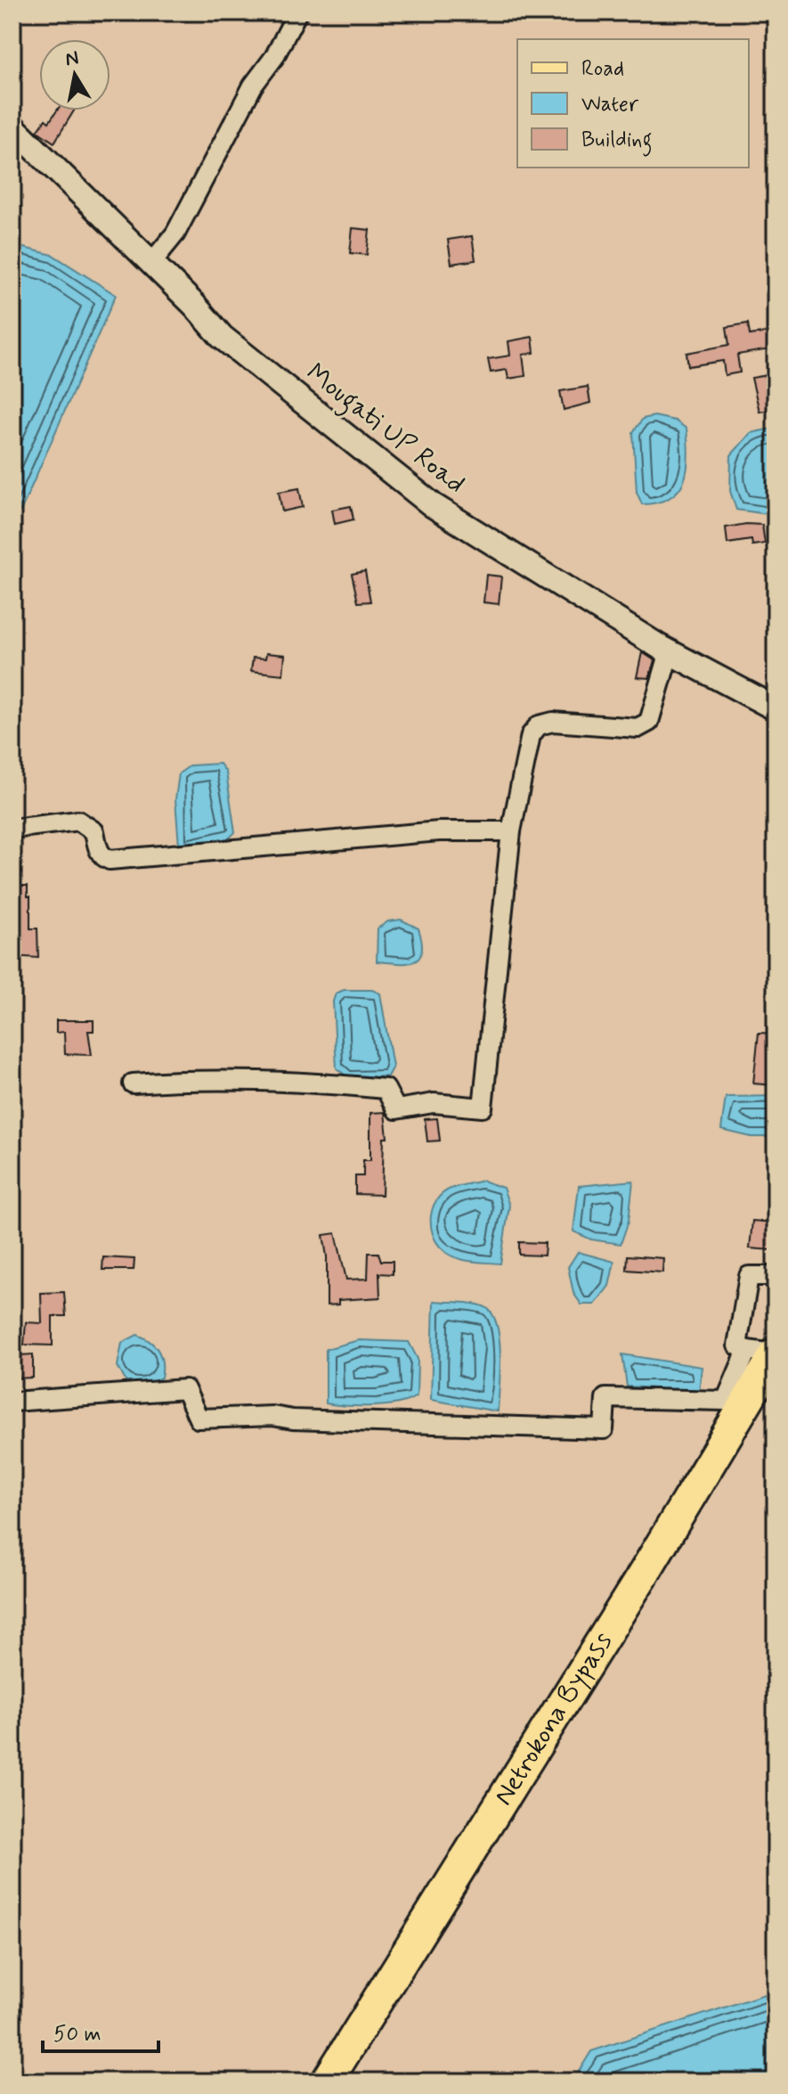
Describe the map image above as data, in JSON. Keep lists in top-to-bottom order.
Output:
{
  "streets": {
    "main road": ["Netrokona Bypass"],
    "street": ["Mougati UP Road"]
  },
  "legend": ["Road", "Water", "Building"],
  "scale_bar": "50 m",
  "north": "top"
}
